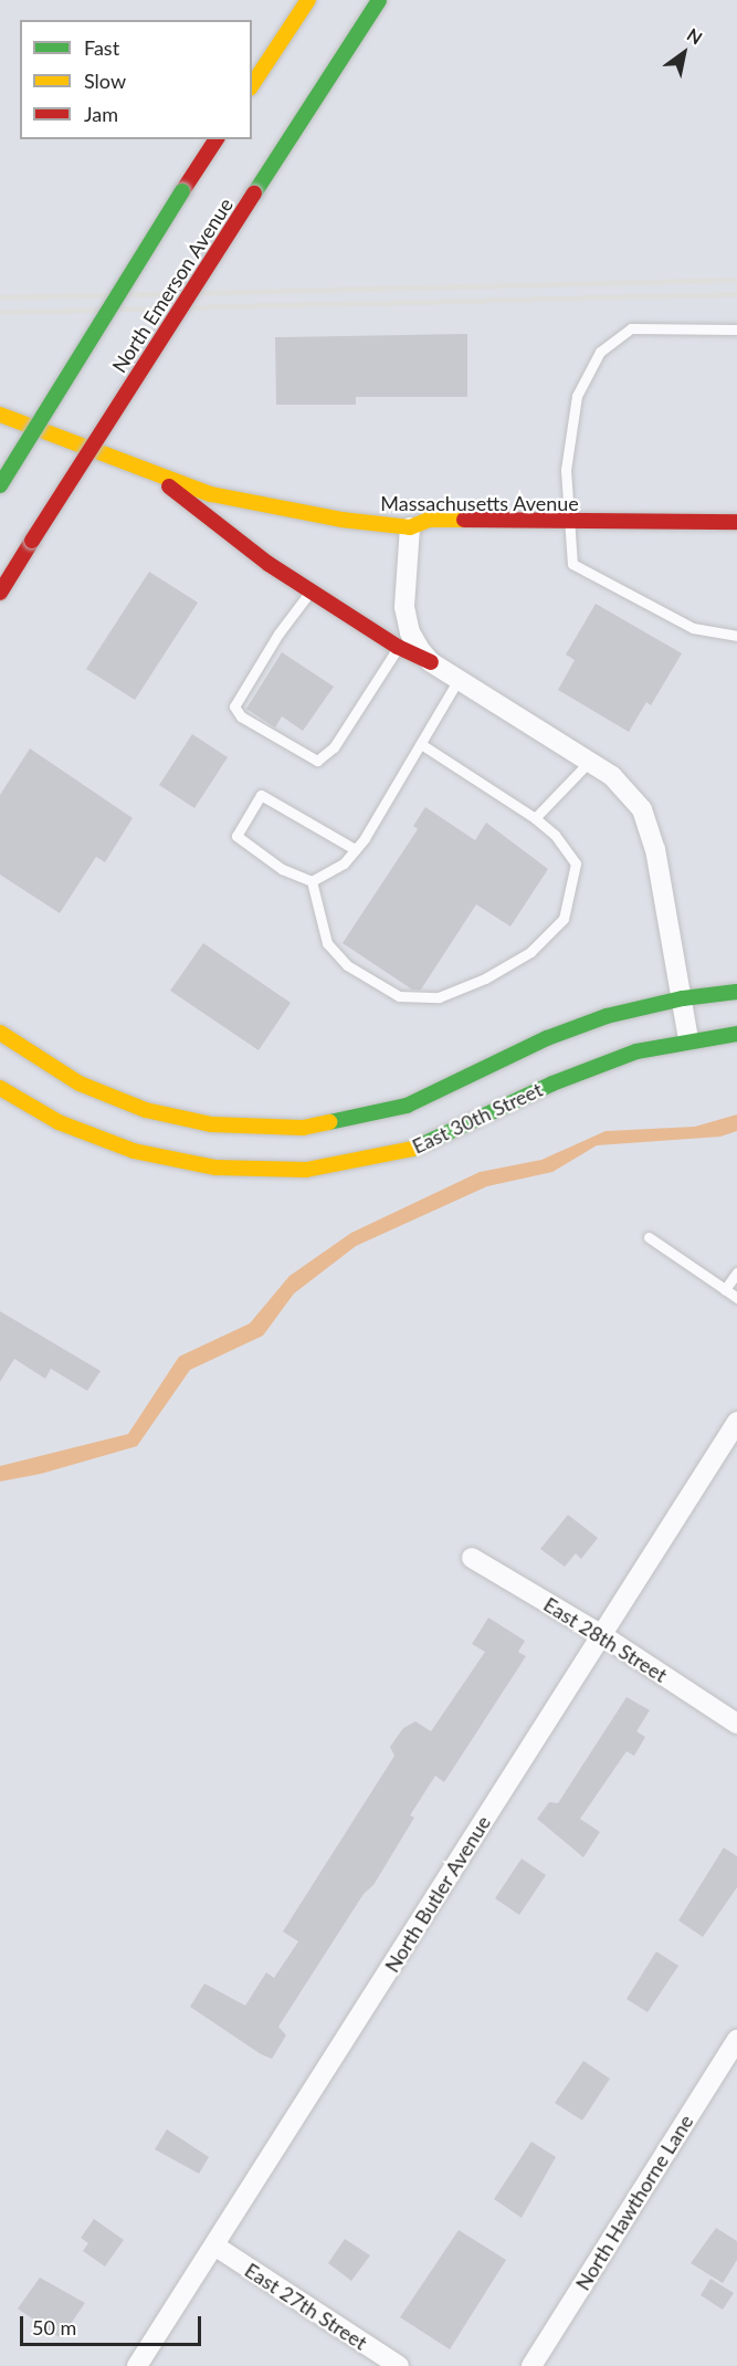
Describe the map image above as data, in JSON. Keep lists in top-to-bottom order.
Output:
{
  "streets": {
    "main road": ["North Emerson Avenue", "Massachusetts Avenue", "East 30th Street"],
    "street": [
      "East 28th Street",
      "North Butler Avenue",
      "North Hawthorne Lane",
      "East 27th Street"
    ]
  },
  "crossings": [
    ["East 28th Street", "North Butler Avenue"],
    ["North Butler Avenue", "East 27th Street"]
  ],
  "legend": ["Fast", "Slow", "Jam"],
  "scale_bar": "50 m",
  "north": "top right"
}
